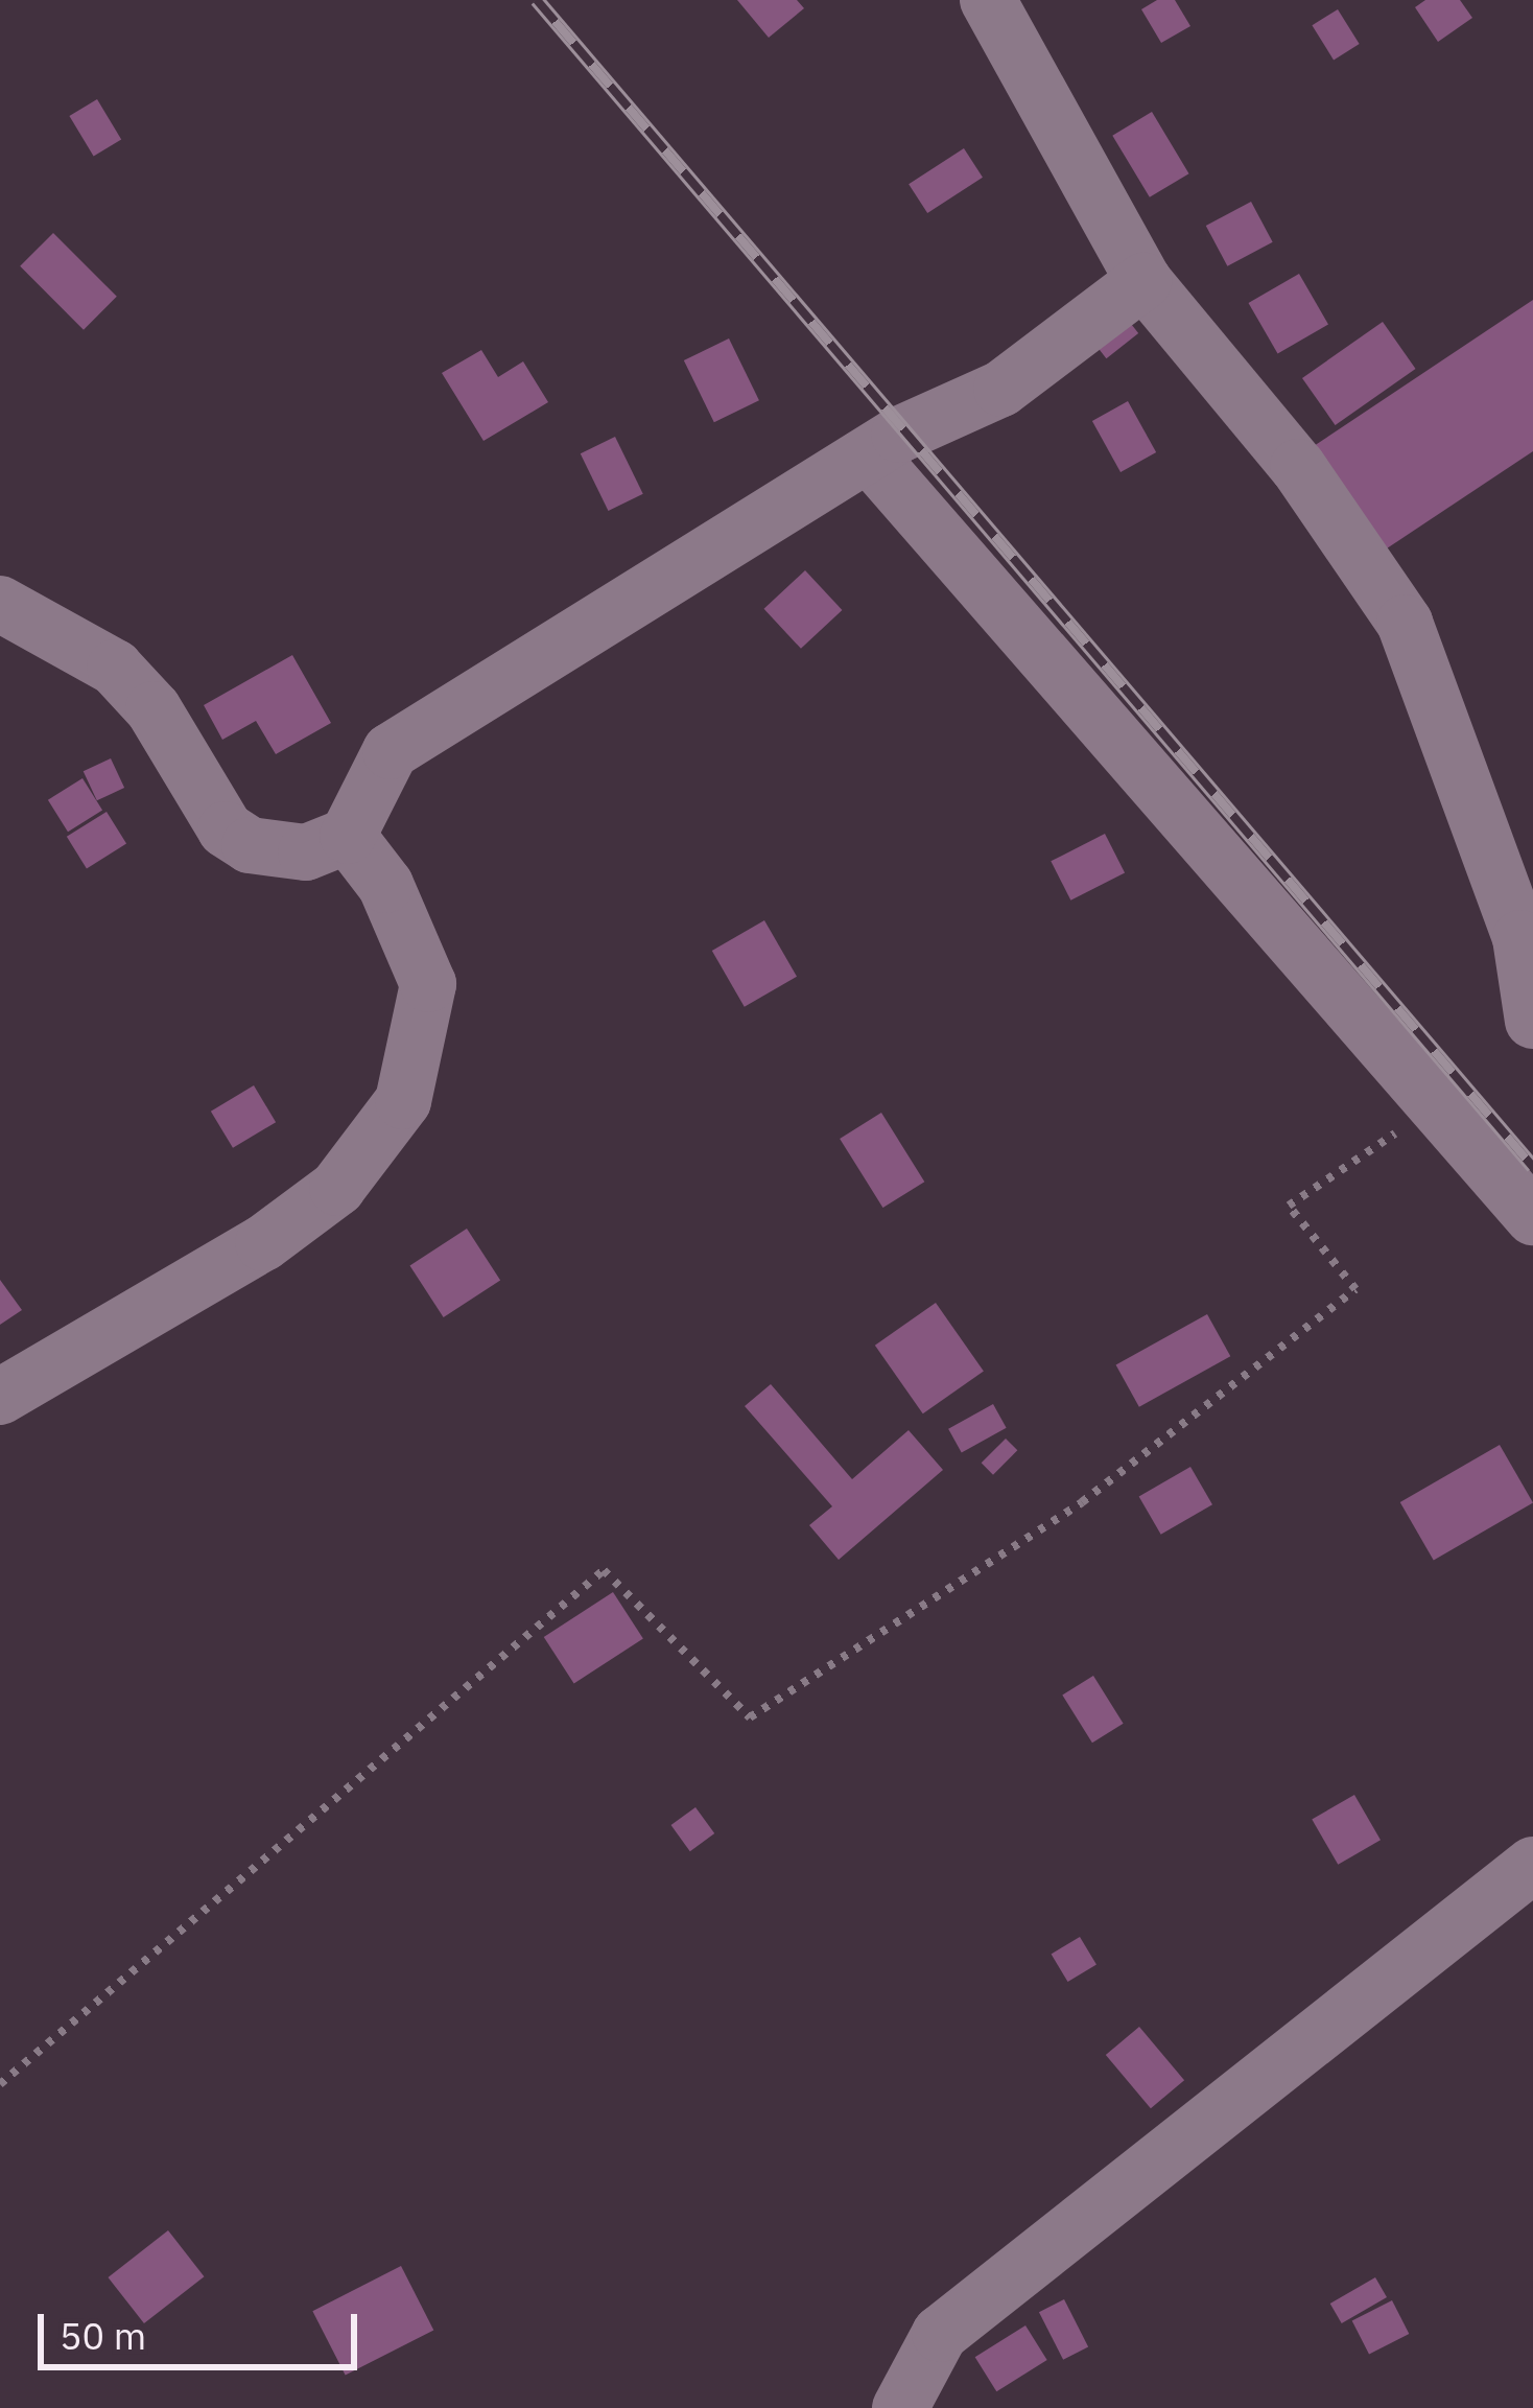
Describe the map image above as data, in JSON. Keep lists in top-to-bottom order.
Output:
{
  "scale_bar": "50 m"
}
